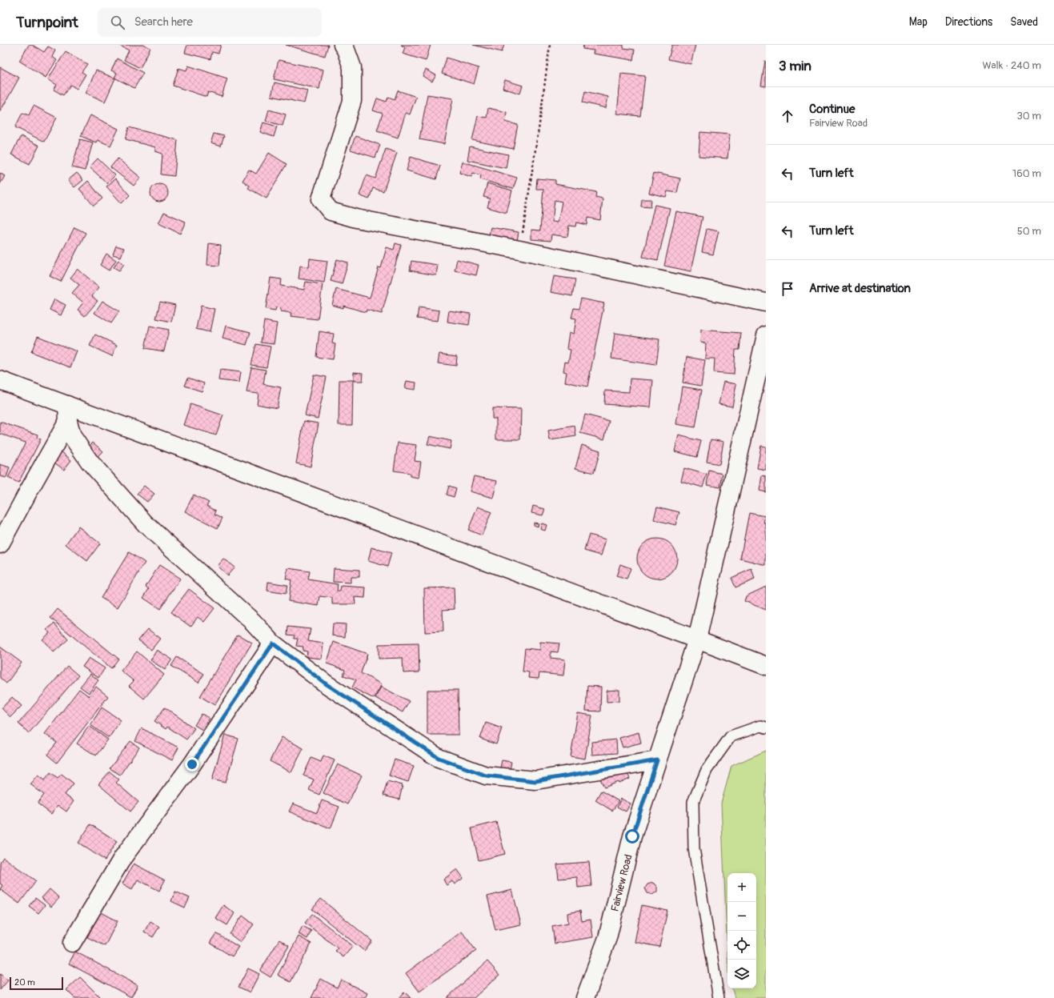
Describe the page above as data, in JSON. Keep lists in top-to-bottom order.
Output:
{
  "streets": {
    "street": ["Fairview Road"]
  },
  "scale_bar": "20 m",
  "page": {
    "header": "Turnpoint",
    "search": "Search here",
    "nav": ["Map", "Directions", "Saved"],
    "heading": ["3 min", "Walk · 240 m"],
    "list": [
      ["Continue", "Fairview Road", "30 m"],
      ["Turn left", "160 m"],
      ["Turn left", "50 m"],
      "Arrive at destination"
    ],
    "map_buttons": ["+", "−"],
    "scale": "20 m"
  }
}
